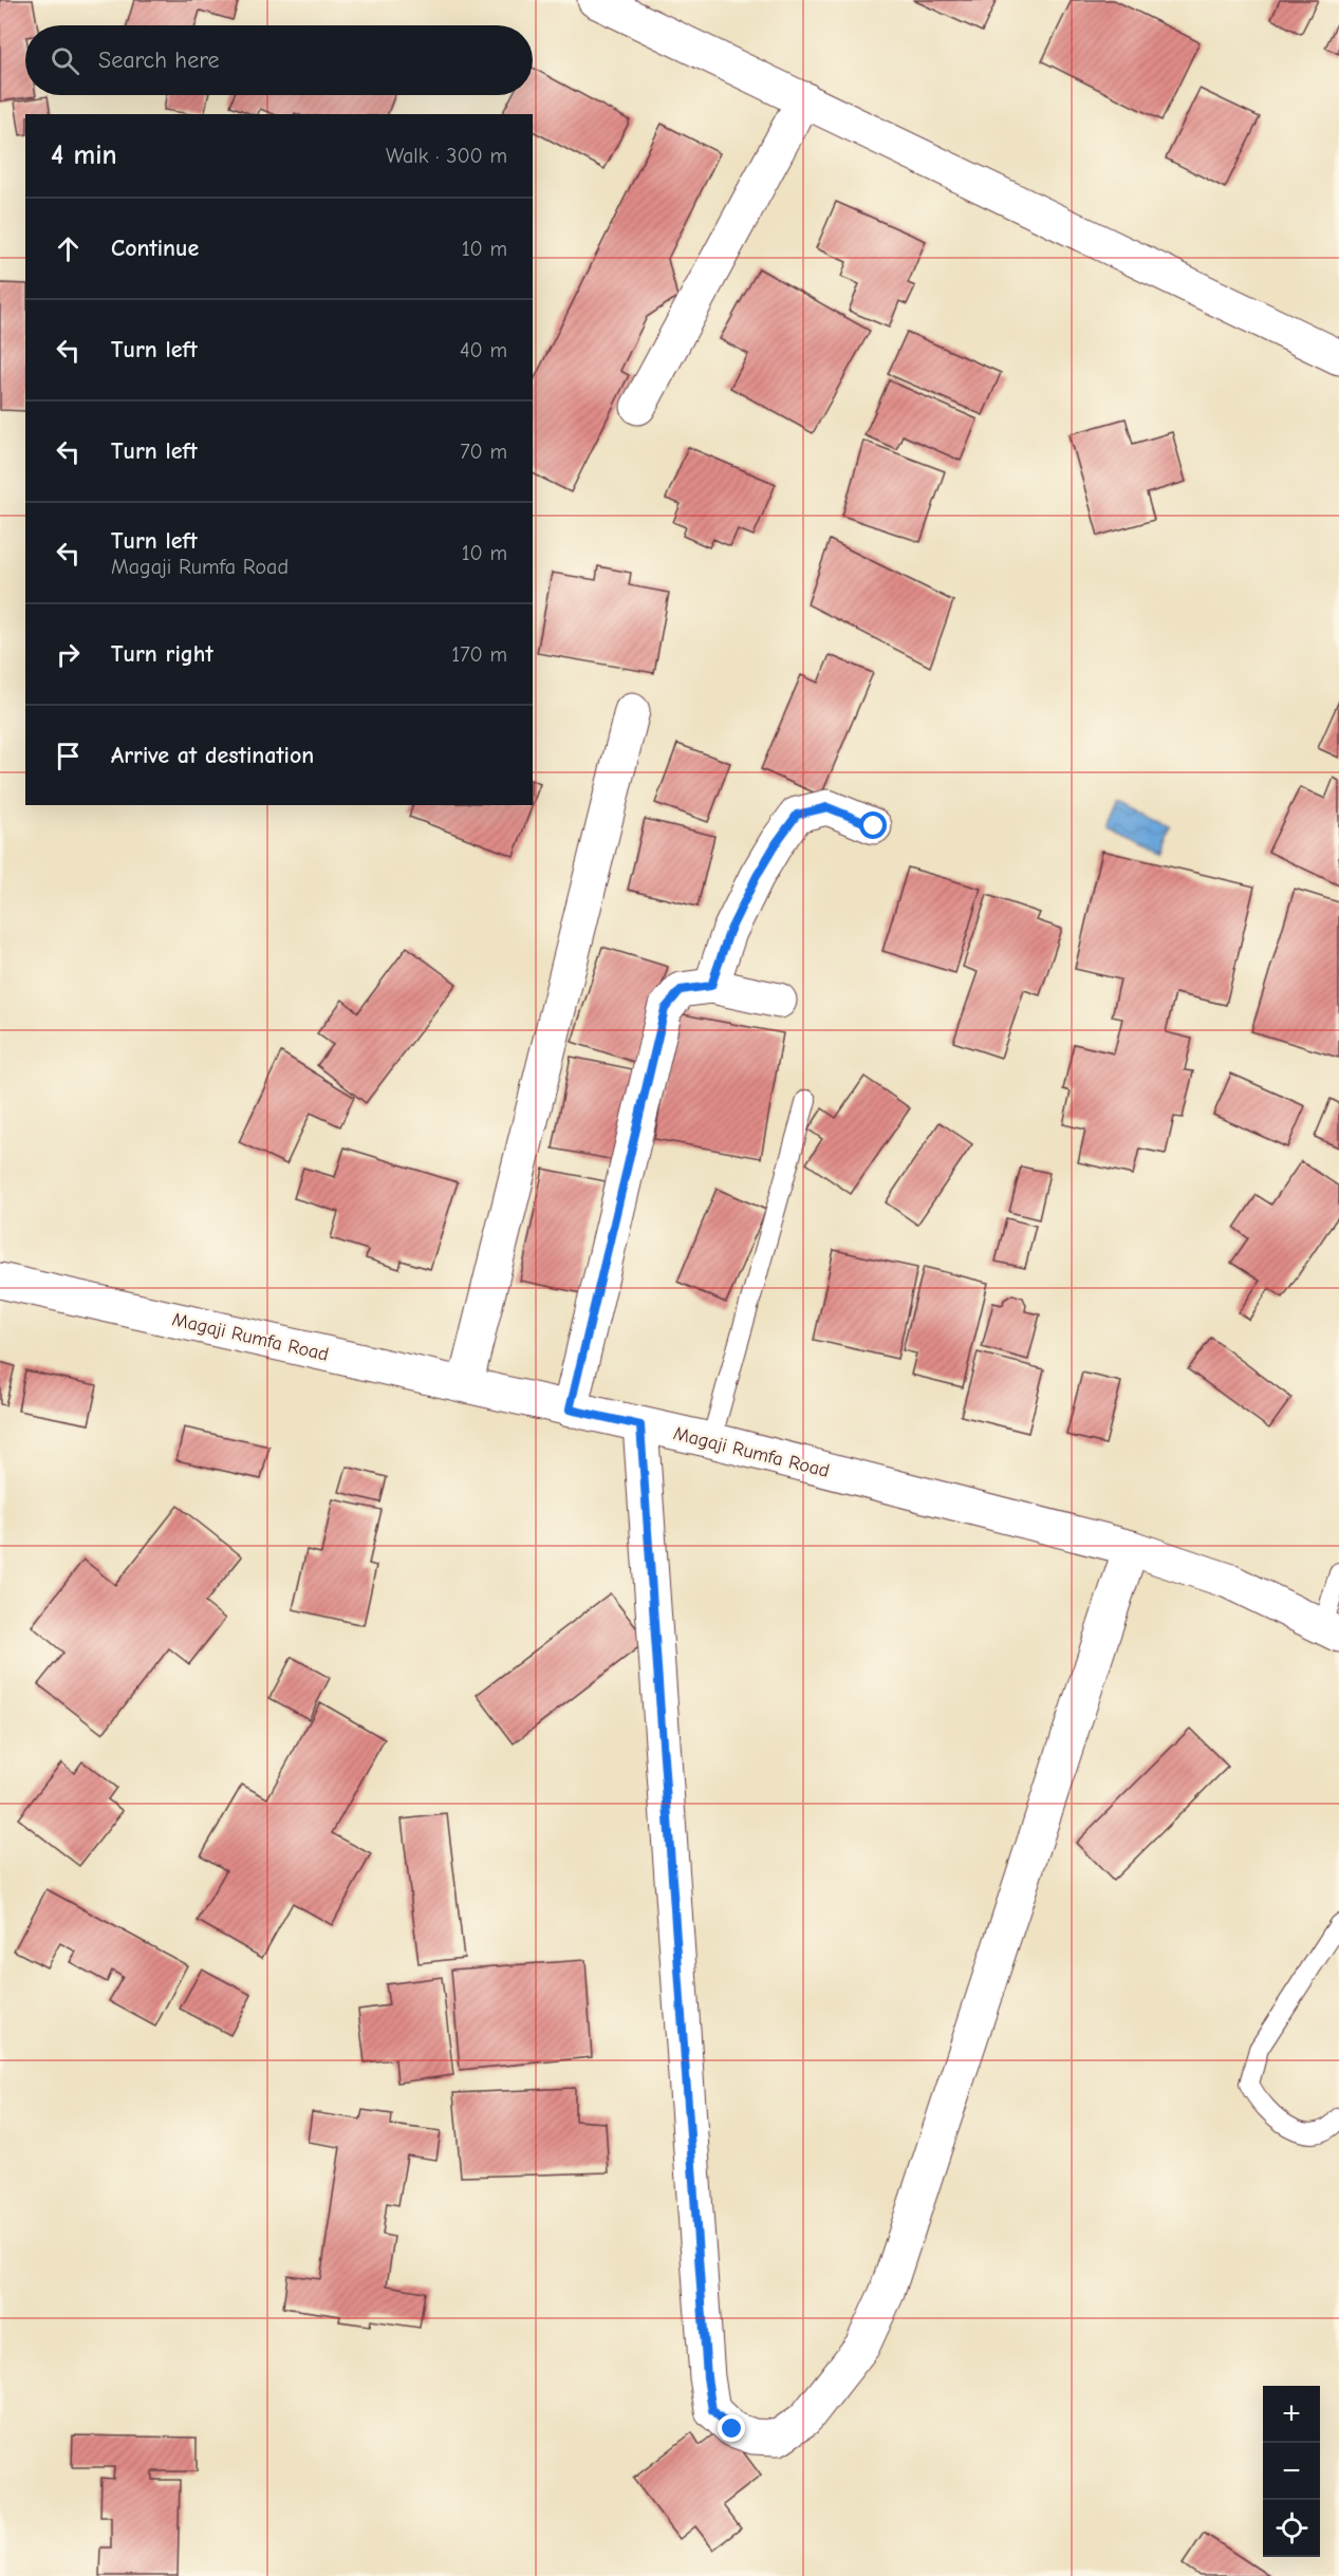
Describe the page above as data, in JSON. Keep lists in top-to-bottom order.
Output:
{
  "streets": {
    "street": ["Magaji Rumfa Road"]
  },
  "page": {
    "search": "Search here",
    "heading": ["4 min", "Walk · 300 m"],
    "list": [
      ["Continue", "10 m"],
      ["Turn left", "40 m"],
      ["Turn left", "70 m"],
      ["Turn left", "Magaji Rumfa Road", "10 m"],
      ["Turn right", "170 m"],
      "Arrive at destination"
    ],
    "map_buttons": ["+", "−"]
  }
}
